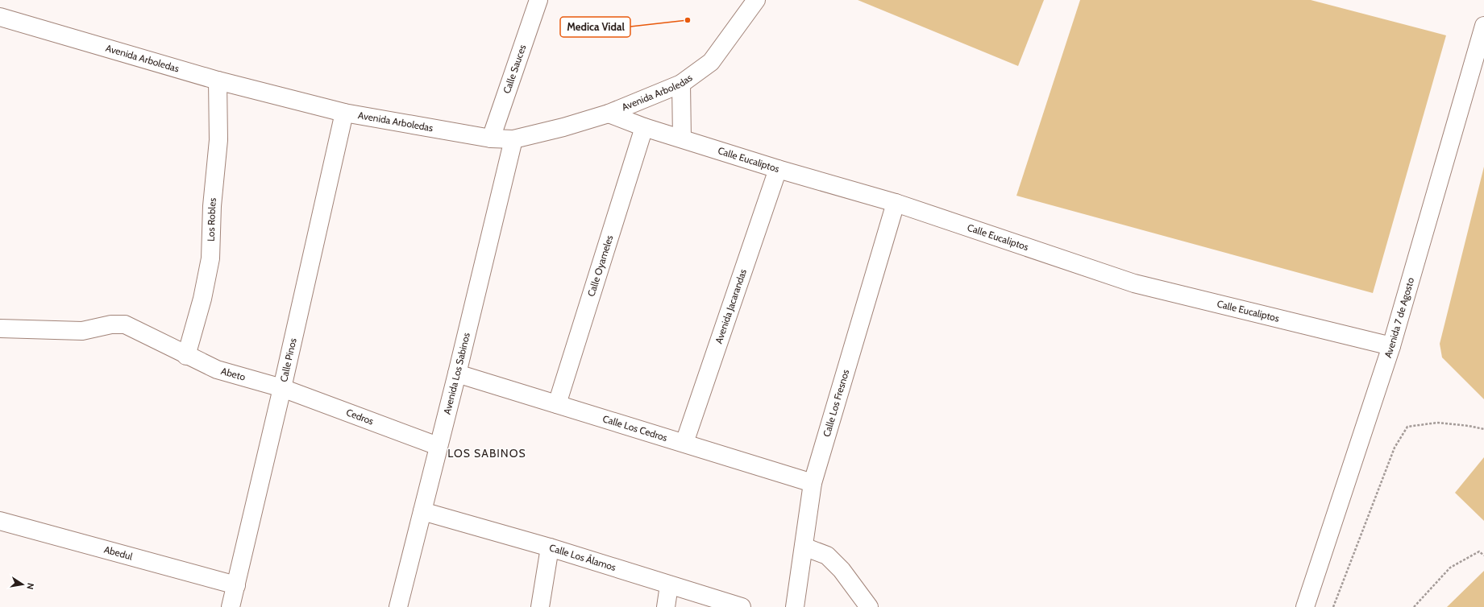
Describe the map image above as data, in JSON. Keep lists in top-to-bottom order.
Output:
{
  "streets": {
    "street": [
      "Avenida Arboledas",
      "Calle Sauces",
      "Calle Eucaliptos",
      "Los Robles",
      "Calle Oyameles",
      "Avenida Jacarandas",
      "Avenida 7 de Agosto",
      "Calle Pinos",
      "Avenida Los Sabinos",
      "Abeto",
      "Calle Los Fresnos",
      "Cedros",
      "Calle Los Cedros",
      "Abedul",
      "Calle Los Álamos"
    ]
  },
  "crossings": [
    ["Avenida Arboledas", "Calle Sauces"],
    ["Avenida Arboledas", "Calle Eucaliptos"],
    ["Avenida Arboledas", "Los Robles"],
    ["Avenida Arboledas", "Calle Pinos"],
    ["Avenida Arboledas", "Avenida Los Sabinos"],
    ["Calle Eucaliptos", "Calle Oyameles"],
    ["Calle Eucaliptos", "Avenida Jacarandas"],
    ["Calle Eucaliptos", "Avenida 7 de Agosto"],
    ["Calle Eucaliptos", "Calle Los Fresnos"],
    ["Los Robles", "Abeto"],
    ["Calle Oyameles", "Calle Los Cedros"],
    ["Avenida Jacarandas", "Calle Los Cedros"],
    ["Calle Pinos", "Abeto"],
    ["Calle Pinos", "Cedros"],
    ["Calle Pinos", "Abedul"],
    ["Avenida Los Sabinos", "Cedros"],
    ["Avenida Los Sabinos", "Calle Los Cedros"],
    ["Avenida Los Sabinos", "Calle Los Álamos"],
    ["Abeto", "Cedros"],
    ["Calle Los Fresnos", "Calle Los Cedros"]
  ],
  "districts": ["LOS SABINOS"],
  "places": ["Medica Vidal"],
  "north": "right"
}
